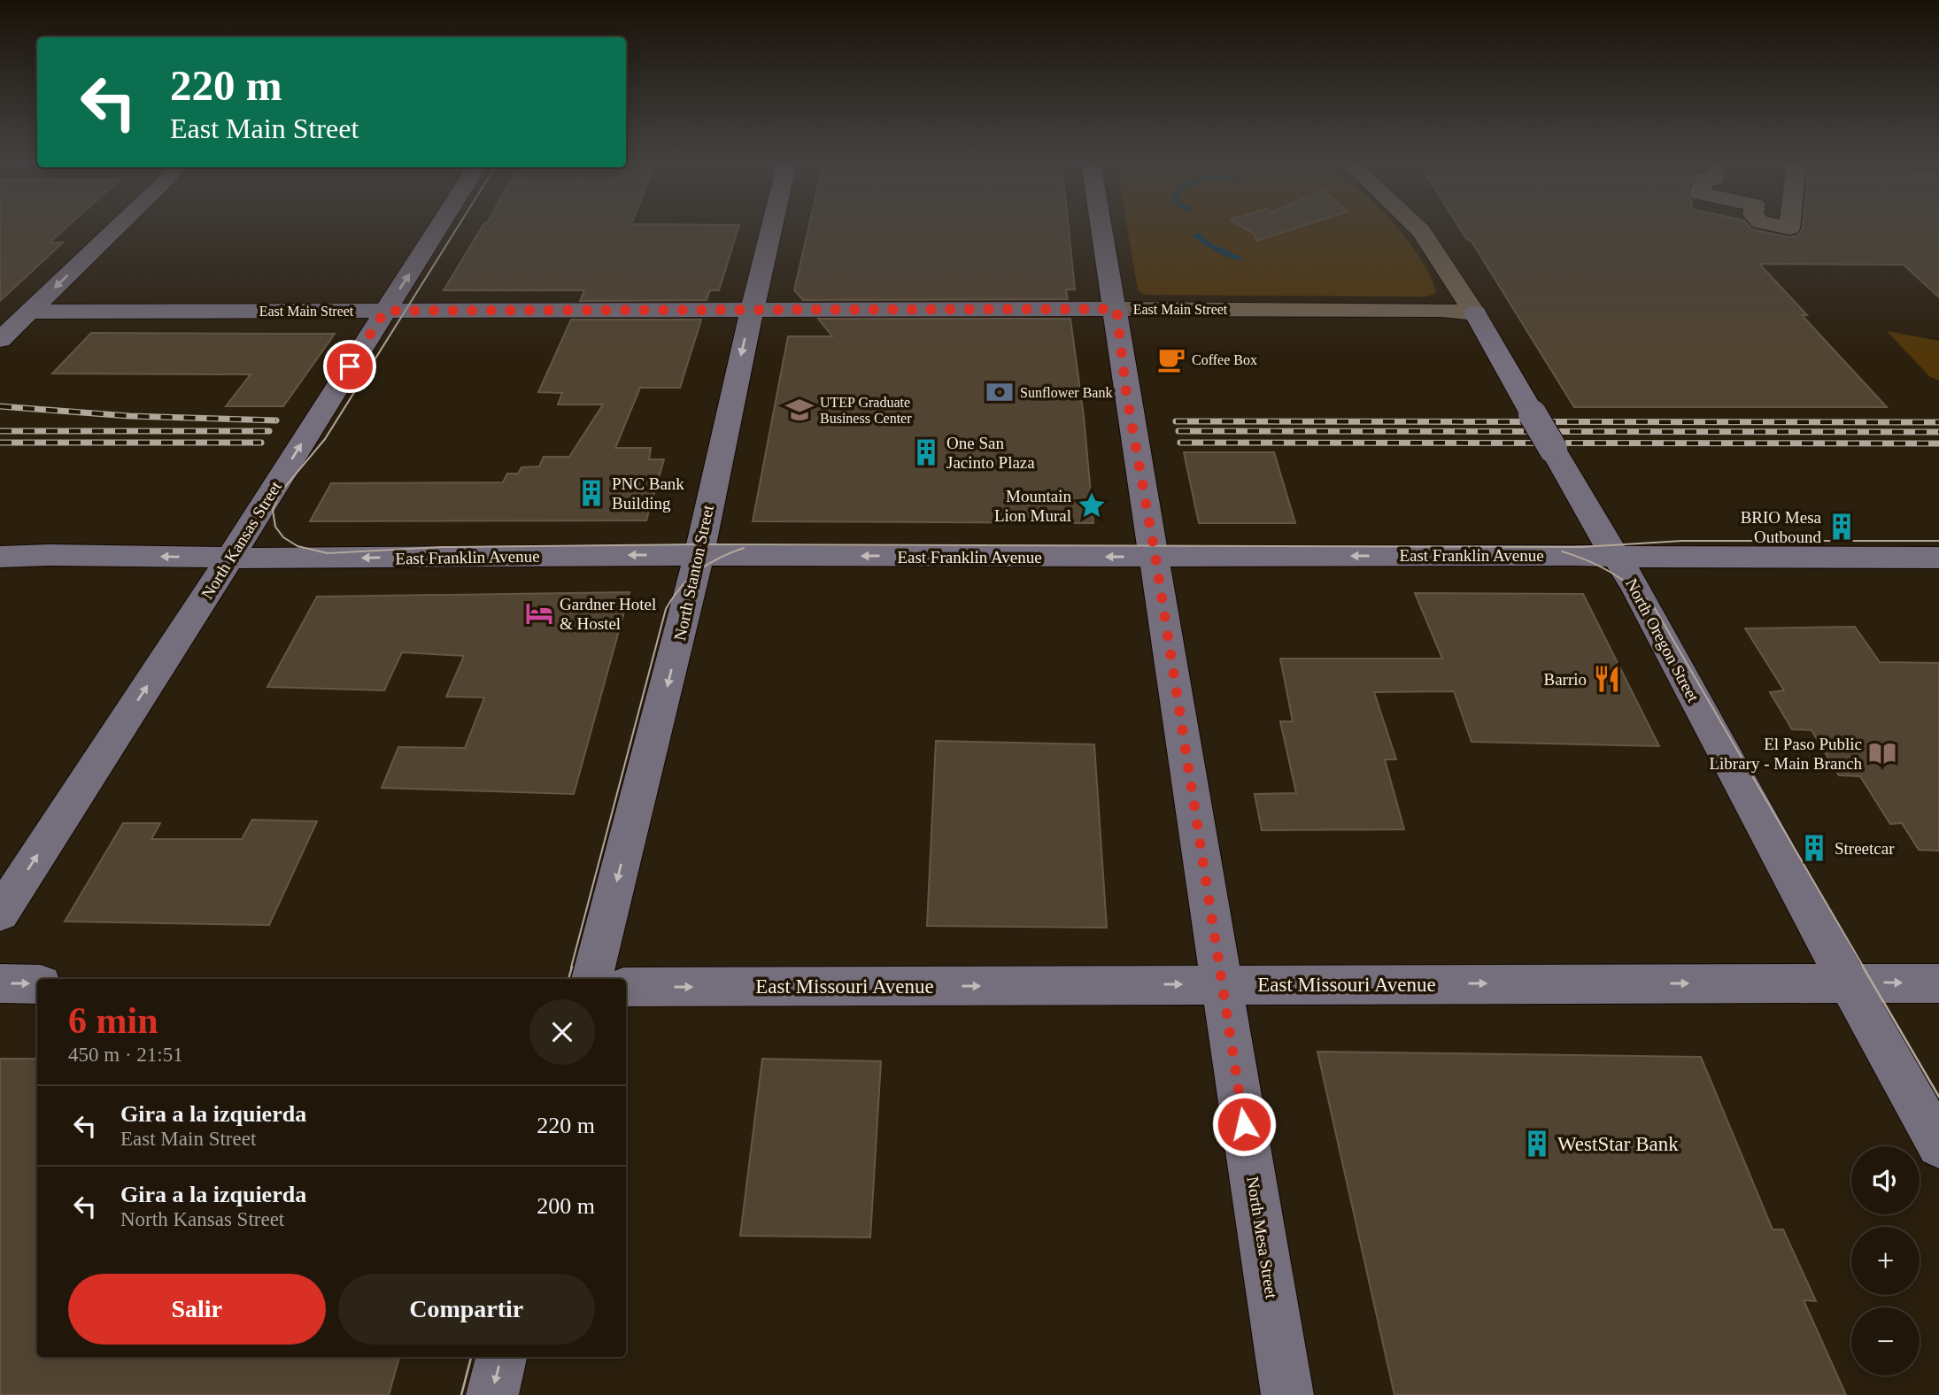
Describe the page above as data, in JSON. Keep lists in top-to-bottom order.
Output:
{
  "streets": {
    "street": [
      "East Main Street",
      "North Kansas Street",
      "East Franklin Avenue",
      "North Stanton Street",
      "North Oregon Street",
      "East Missouri Avenue",
      "North Mesa Street"
    ]
  },
  "crossings": [
    ["East Main Street", "North Kansas Street"],
    ["East Main Street", "North Stanton Street"],
    ["East Main Street", "North Oregon Street"],
    ["East Main Street", "North Mesa Street"],
    ["North Kansas Street", "East Franklin Avenue"],
    ["East Franklin Avenue", "North Stanton Street"],
    ["East Franklin Avenue", "North Oregon Street"],
    ["East Franklin Avenue", "North Mesa Street"],
    ["North Oregon Street", "East Missouri Avenue"],
    ["East Missouri Avenue", "North Mesa Street"]
  ],
  "one_way": [
    "North Kansas Street",
    "East Franklin Avenue",
    "North Stanton Street",
    "East Missouri Avenue"
  ],
  "places": {
    "cafe": ["Coffee Box"],
    "bank": ["Sunflower Bank"],
    "school or university": ["UTEP Graduate Business Center"],
    "building": [
      "One San Jacinto Plaza",
      "PNC Bank Building",
      "BRIO Mesa Outbound",
      "Streetcar",
      "WestStar Bank"
    ],
    "place": ["Mountain Lion Mural"],
    "hotel": ["Gardner Hotel & Hostel"],
    "restaurant": ["Barrio"],
    "library": ["El Paso Public Library - Main Branch"]
  },
  "page": {
    "turn": ["220 m", "East Main Street"],
    "heading": ["6 min", "450 m · 21:51"],
    "list": [
      {
        "name": "Gira a la izquierda",
        "note": "East Main Street",
        "value": "220 m"
      },
      {
        "name": "Gira a la izquierda",
        "note": "North Kansas Street",
        "value": "200 m"
      }
    ],
    "map_buttons": ["+", "−"],
    "buttons": ["Salir", "Compartir"]
  }
}
